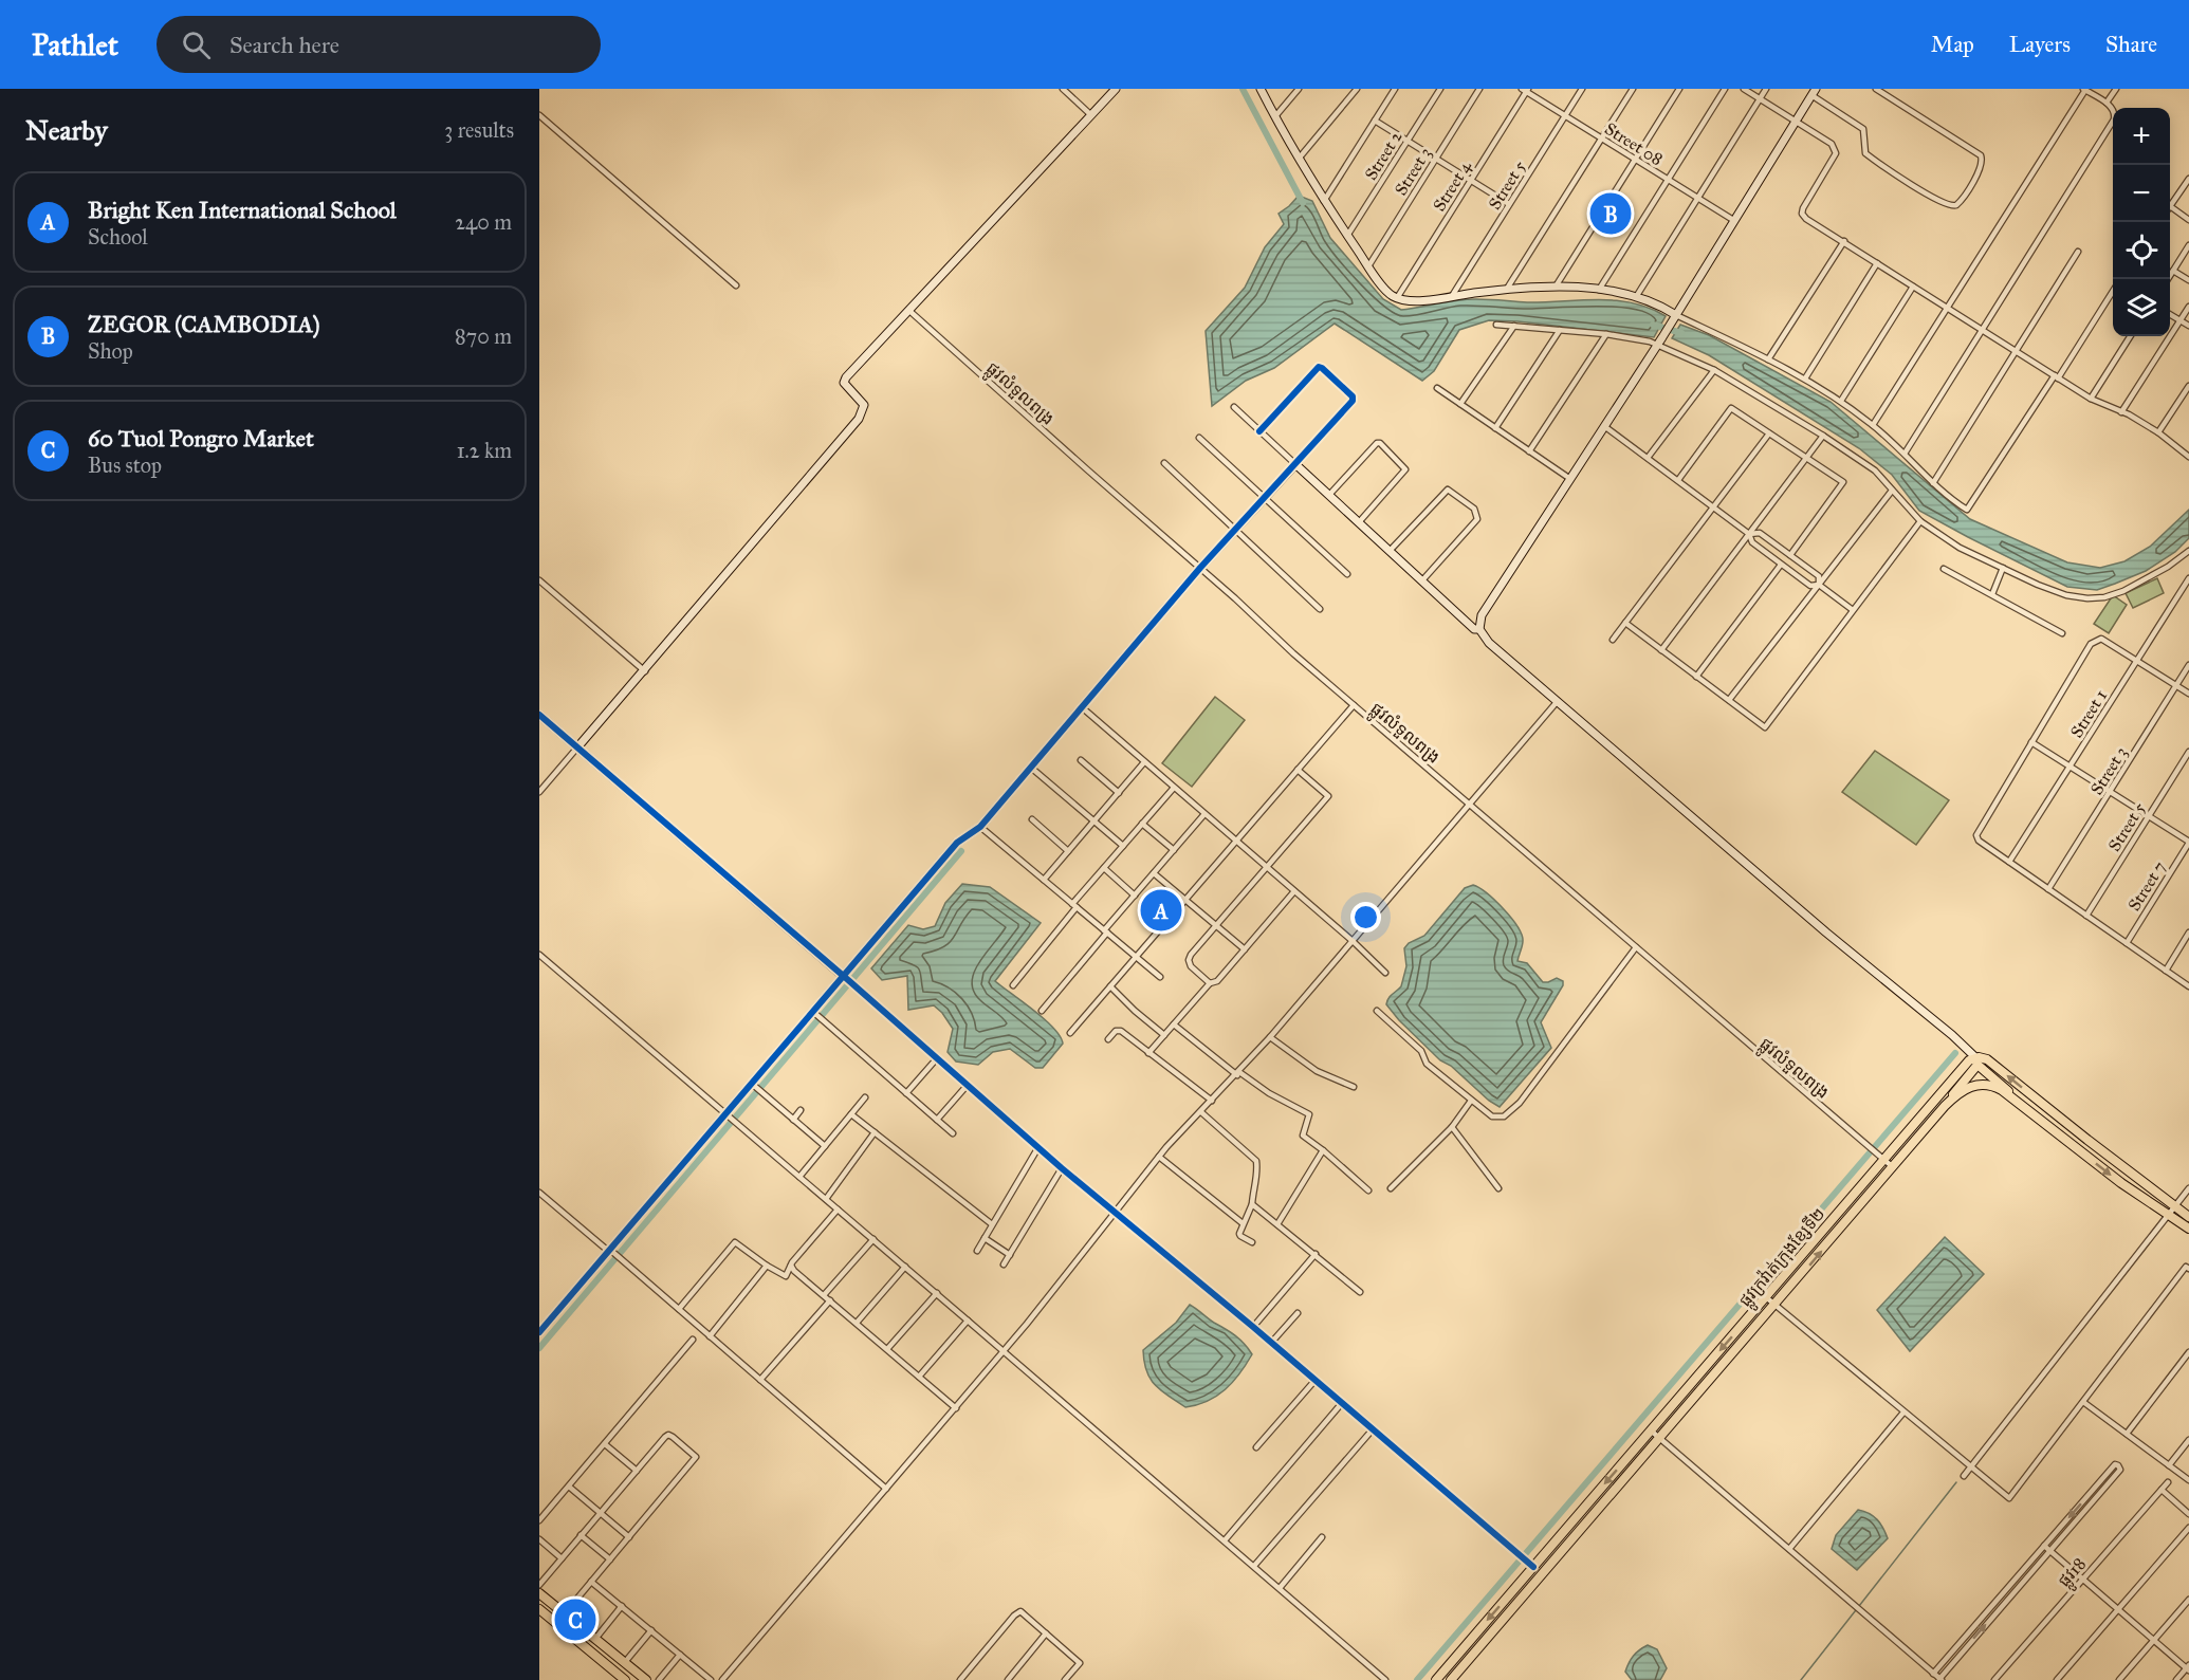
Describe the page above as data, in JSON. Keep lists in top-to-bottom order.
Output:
{
  "streets": {
    "main road": ["ផ្លូវក្រវ៉ាត់ក្រុងខ្សែទី២"],
    "street": [
      "Street 08",
      "Street 2",
      "Street 3",
      "Street 5",
      "Street 4",
      "ផ្លូវលំទួលពង្រ",
      "Street 1",
      "Street 7",
      "ផ្លូវ18"
    ]
  },
  "crossings": [
    ["Street 08", "Street 5"],
    ["Street 08", "Street 4"],
    ["ផ្លូវលំទួលពង្រ", "ផ្លូវក្រវ៉ាត់ក្រុងខ្សែទី២"]
  ],
  "page": {
    "header": "Pathlet",
    "search": "Search here",
    "nav": ["Map", "Layers", "Share"],
    "heading": ["Nearby", "3 results"],
    "map_buttons": ["+", "−"],
    "list": [
      {
        "mark": "A",
        "name": "Bright Ken International School",
        "note": "School",
        "value": "240 m"
      },
      {
        "mark": "B",
        "name": "ZEGOR (CAMBODIA)",
        "note": "Shop",
        "value": "870 m"
      },
      {
        "mark": "C",
        "name": "60 Tuol Pongro Market",
        "note": "Bus stop",
        "value": "1.2 km"
      }
    ],
    "pins": ["B", "A", "C"]
  }
}
